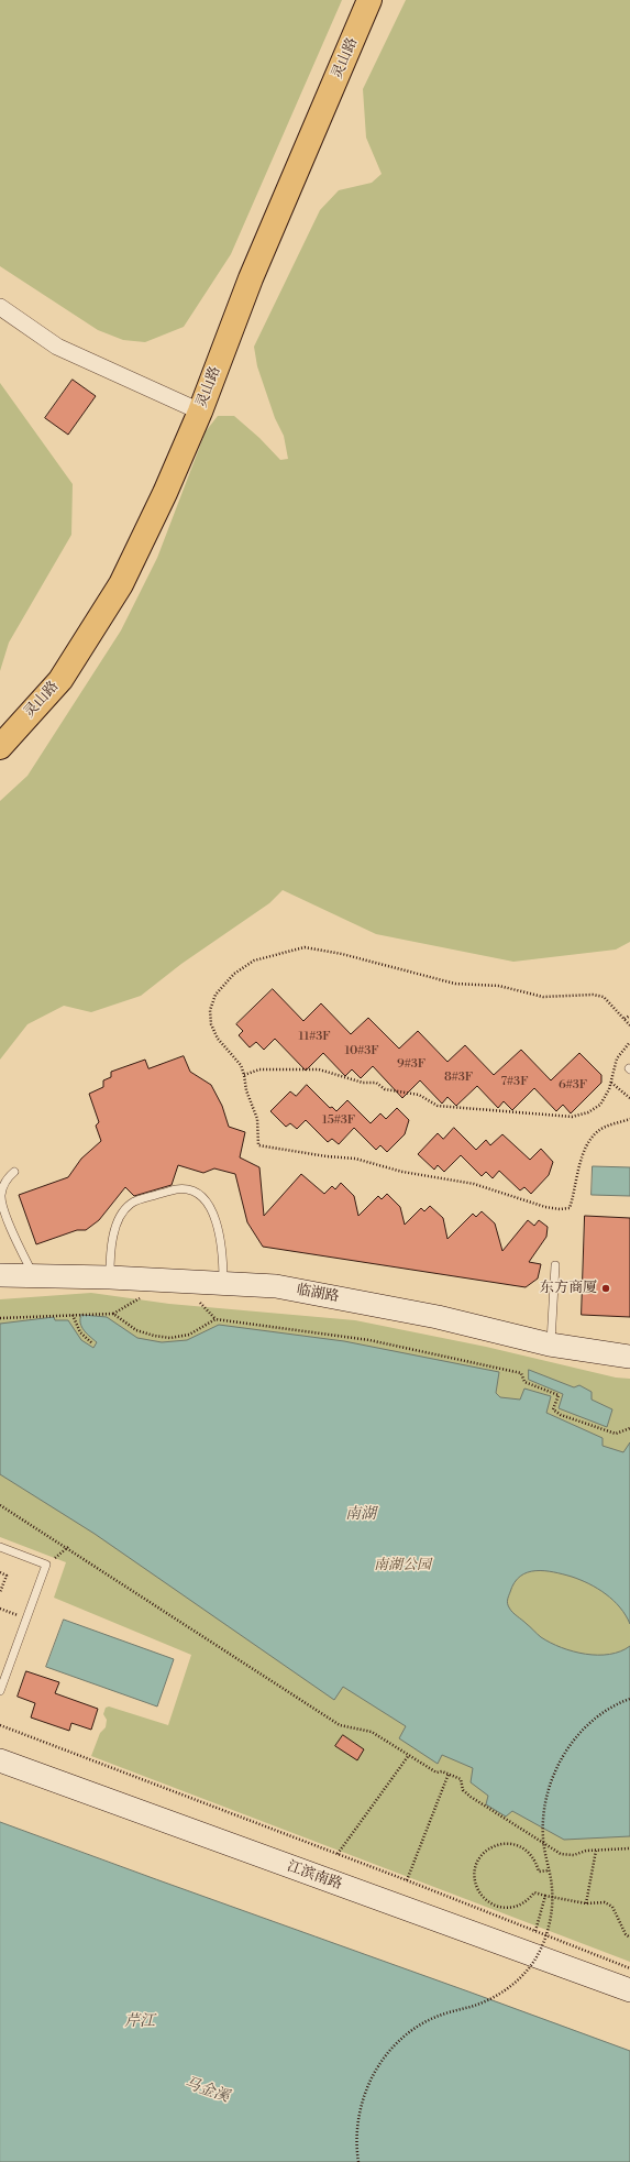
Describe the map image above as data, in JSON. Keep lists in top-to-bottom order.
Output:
{
  "streets": {
    "highway": ["灵山路"],
    "main road": ["临湖路", "江滨南路"]
  },
  "water": ["南湖", "芹江", "马金溪"],
  "parks": ["南湖公园"],
  "places": ["东方商厦"],
  "house_numbers": [
    "11#3F",
    "10#3F",
    "9#3F",
    "8#3F",
    "7#3F",
    "6#3F",
    "15#3F"
  ]
}
